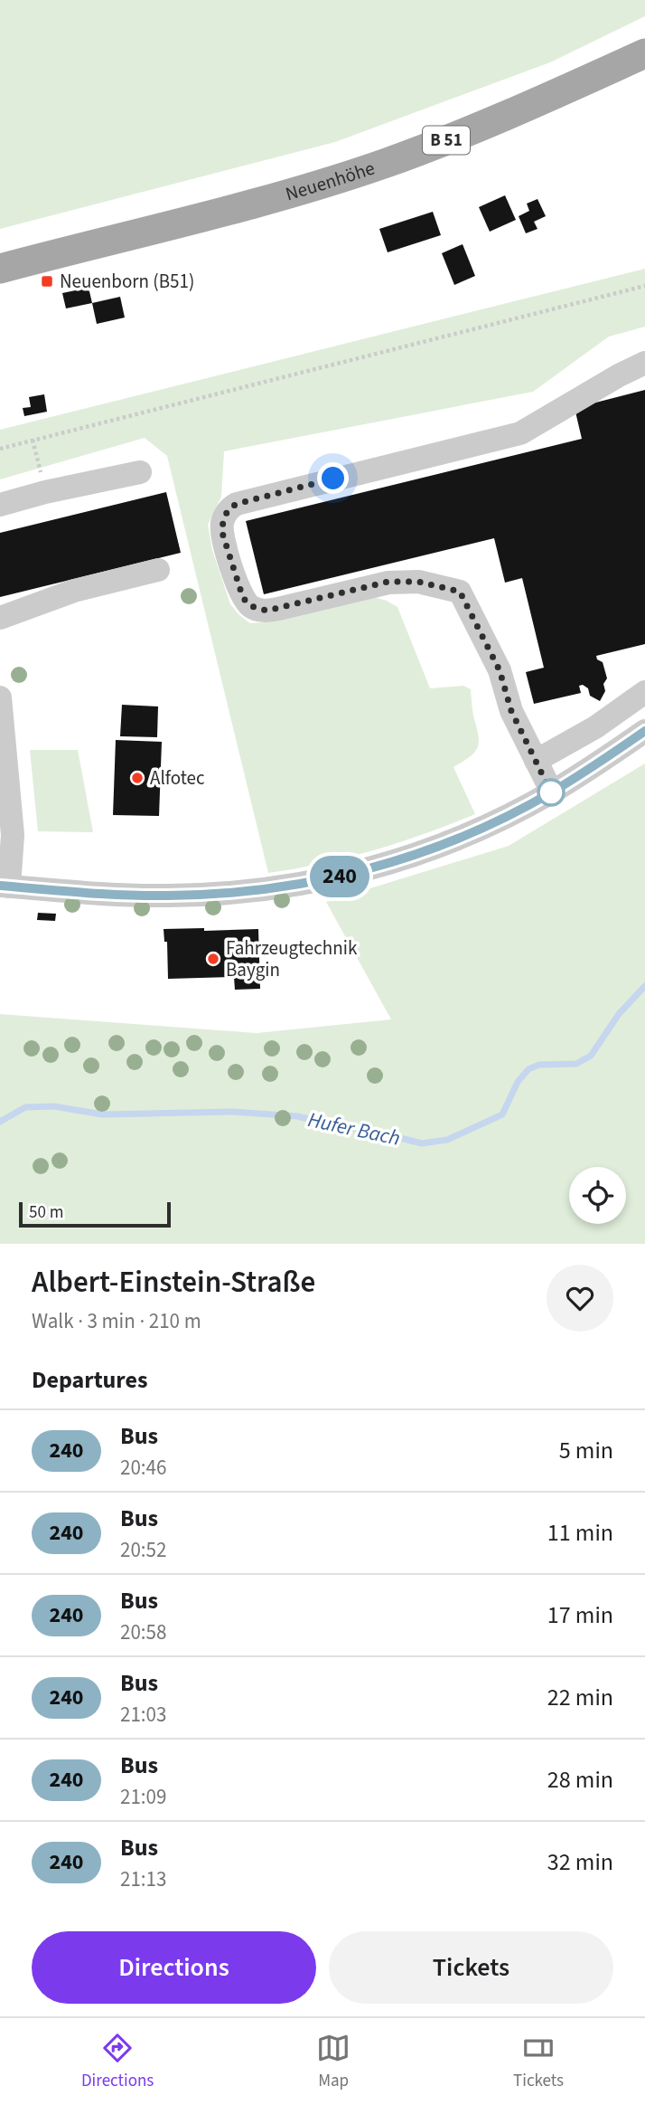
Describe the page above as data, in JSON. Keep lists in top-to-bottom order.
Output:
{
  "streets": {
    "main road": ["B 51", "Neuenhöhe"]
  },
  "water": ["Hufer Bach"],
  "places": {
    "transit": ["Neuenborn (B51)"],
    "other": ["Alfotec", "Fahrzeugtechnik Baygin"]
  },
  "lines": ["bus line 240"],
  "scale_bar": "50 m",
  "page": {
    "on_map": "240",
    "scale": "50 m",
    "heading": [
      ["Albert-Einstein-Straße", "Walk · 3 min · 210 m"],
      "Departures"
    ],
    "list": [
      {
        "mark": "240",
        "name": "Bus",
        "note": "20:46",
        "value": "5 min"
      },
      {
        "mark": "240",
        "name": "Bus",
        "note": "20:52",
        "value": "11 min"
      },
      {
        "mark": "240",
        "name": "Bus",
        "note": "20:58",
        "value": "17 min"
      },
      {
        "mark": "240",
        "name": "Bus",
        "note": "21:03",
        "value": "22 min"
      },
      {
        "mark": "240",
        "name": "Bus",
        "note": "21:09",
        "value": "28 min"
      },
      {
        "mark": "240",
        "name": "Bus",
        "note": "21:13",
        "value": "32 min"
      }
    ],
    "buttons": ["Directions", "Tickets"],
    "tabs": ["Directions", "Map", "Tickets"]
  }
}
